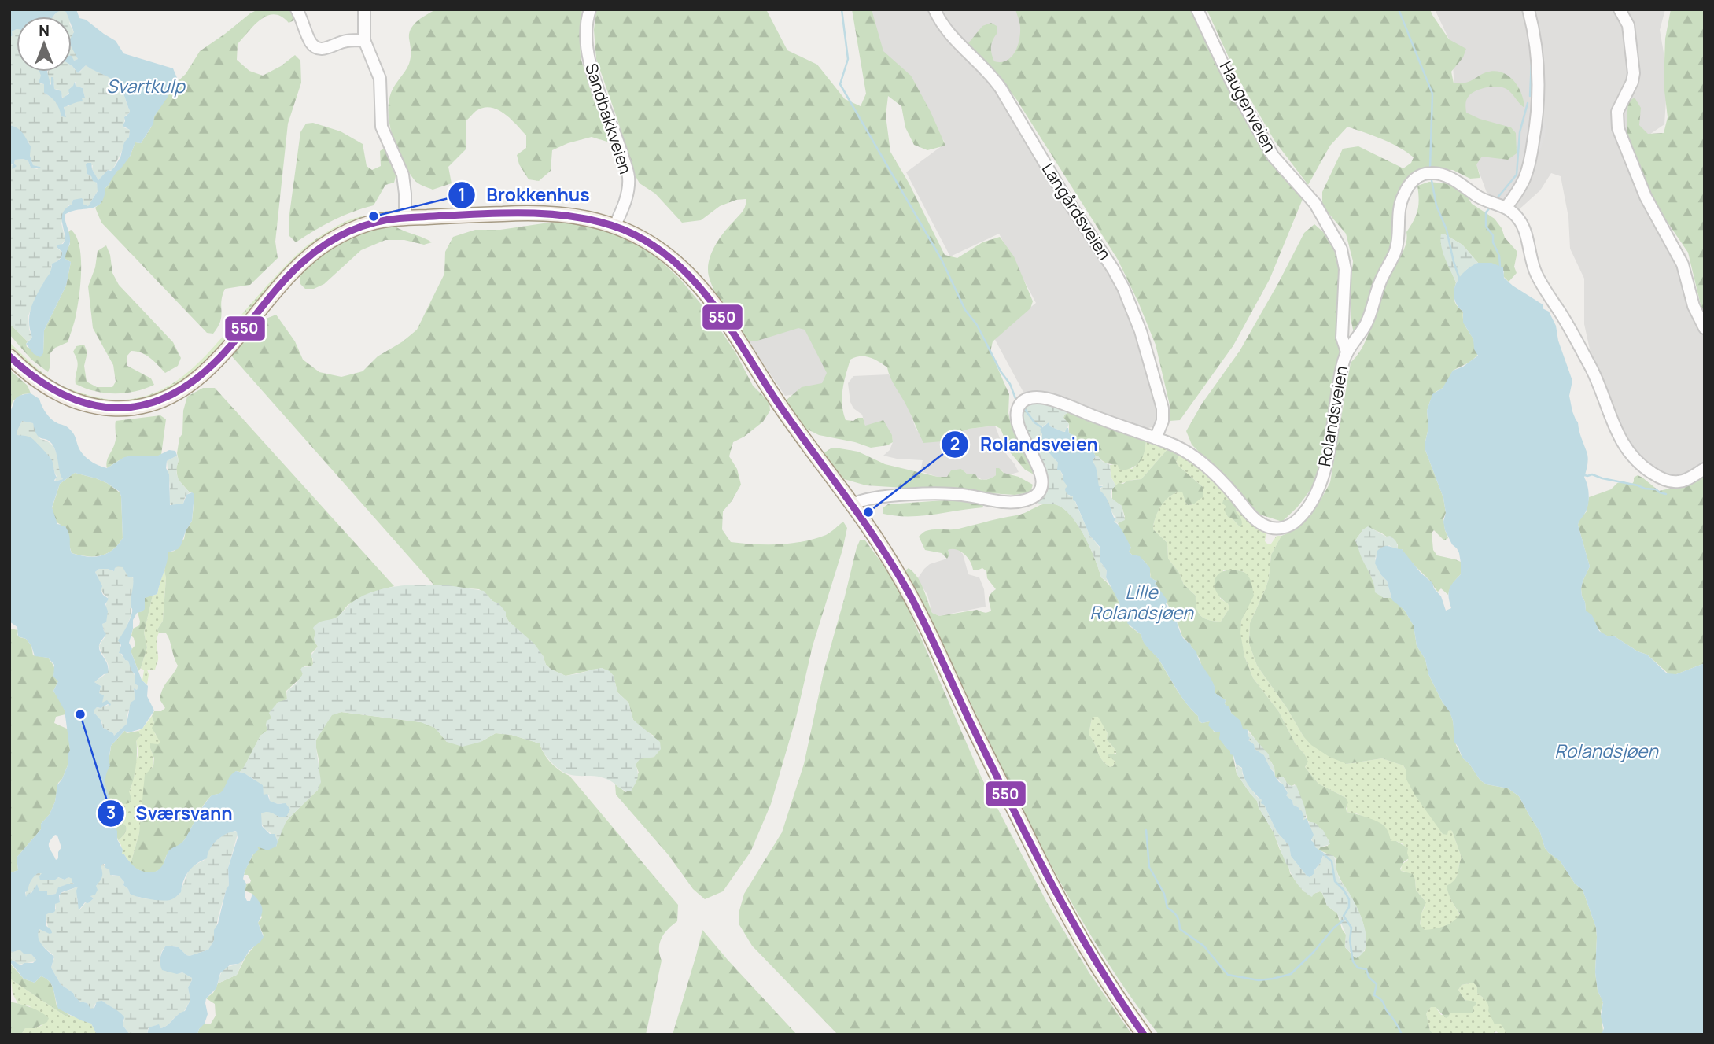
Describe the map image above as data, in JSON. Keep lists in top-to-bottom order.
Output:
{
  "streets": {
    "street": [
      "Haugenveien",
      "Sandbakkveien",
      "Langårdsveien",
      "Rolandsveien"
    ]
  },
  "crossings": [
    ["Haugenveien", "Rolandsveien"],
    ["Langårdsveien", "Rolandsveien"]
  ],
  "water": ["Svartkulp", "Lille Rolandsjøen", "Rolandsjøen"],
  "places": ["Brokkenhus", "Rolandsveien", "Sværsvann"],
  "lines": ["transit line 550"],
  "north": "top"
}
